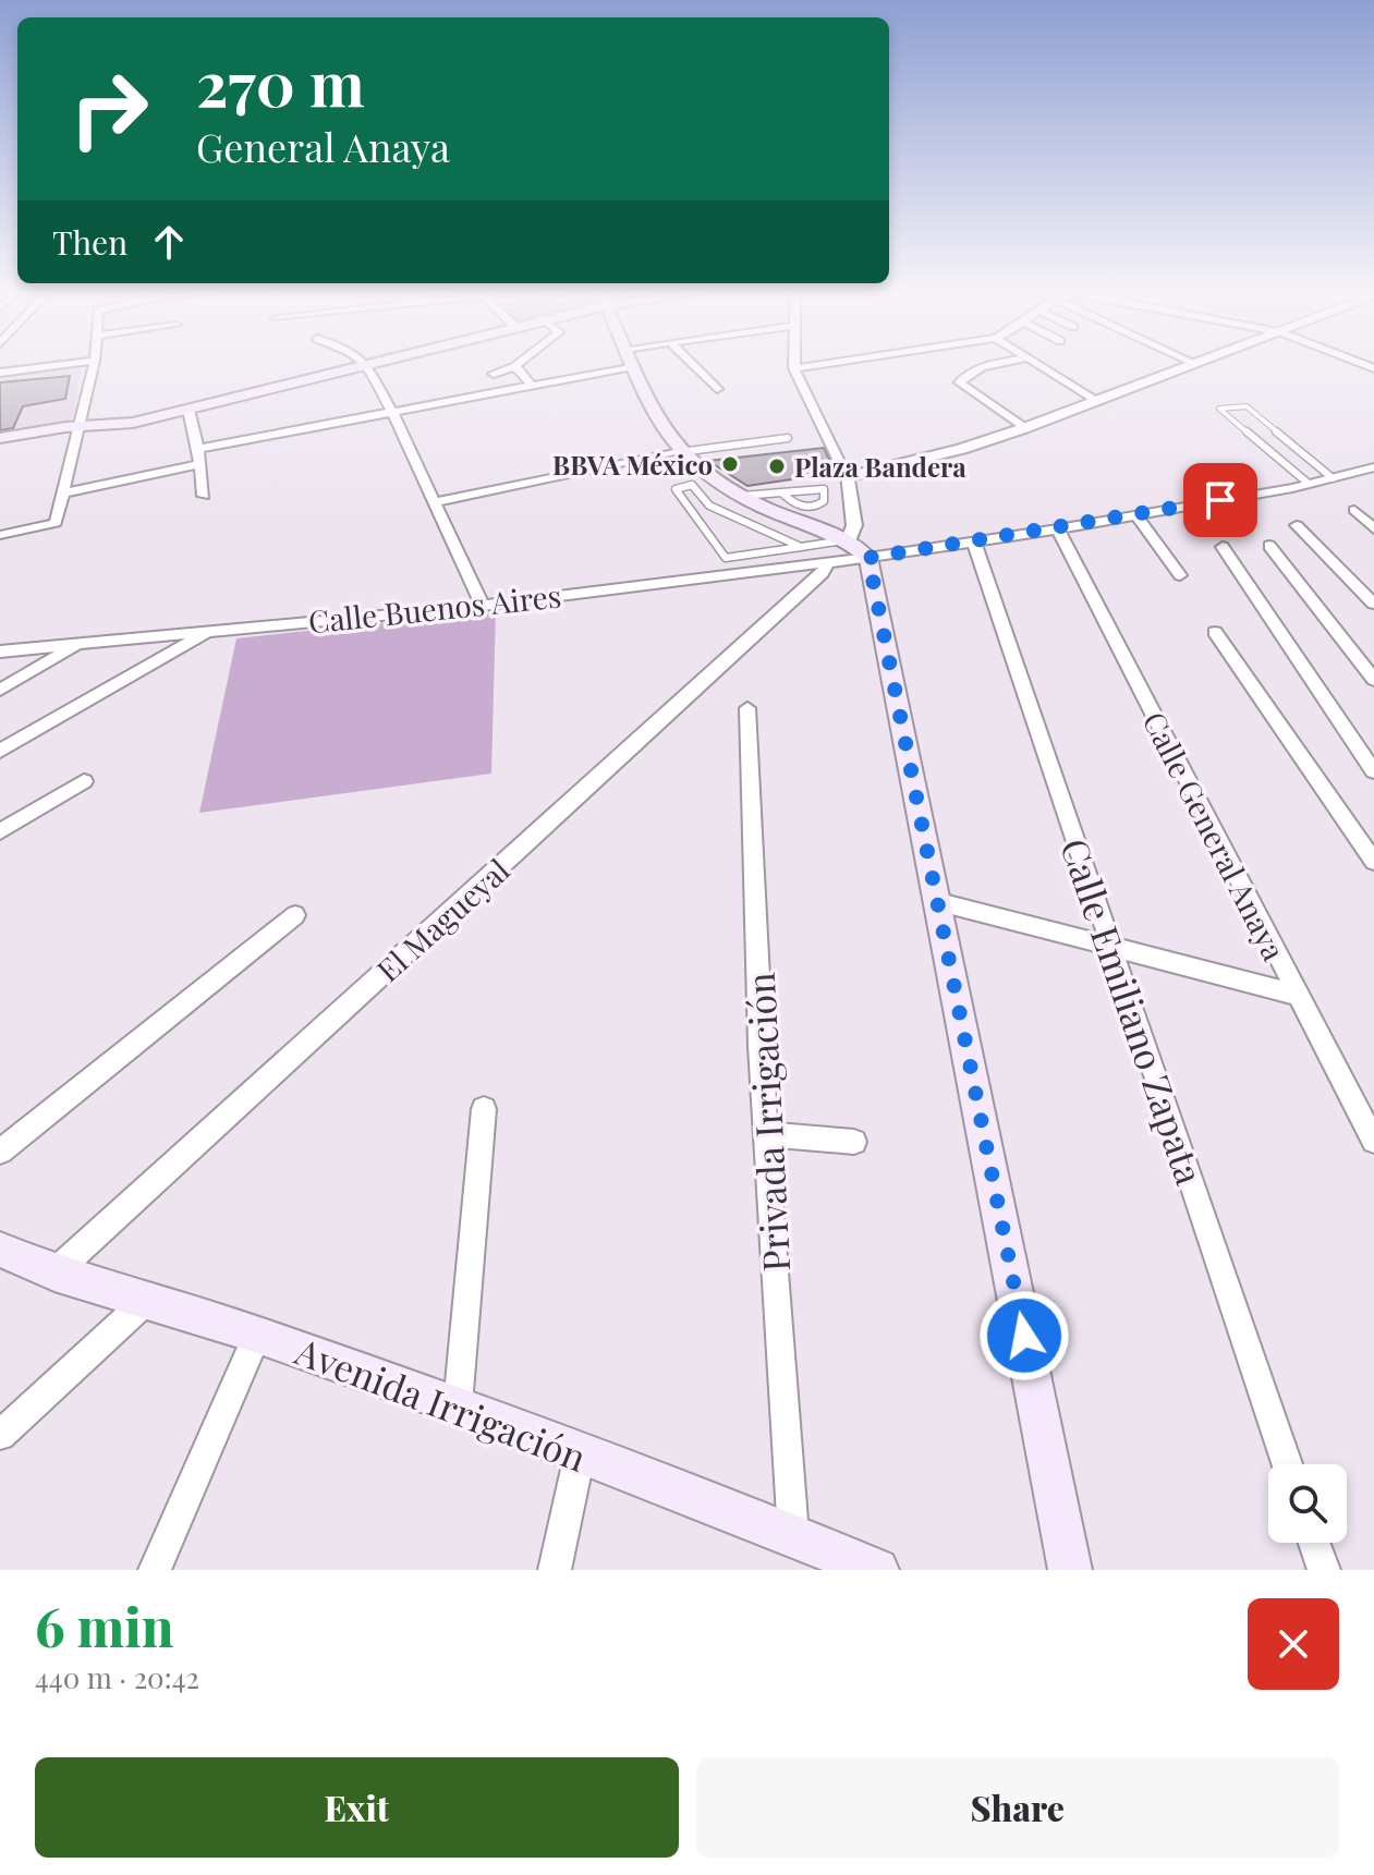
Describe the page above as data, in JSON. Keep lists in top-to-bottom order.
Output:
{
  "streets": {
    "main road": ["Avenida Irrigación"],
    "street": [
      "Calle Buenos Aires",
      "Calle General Anaya",
      "El Magueyal",
      "Calle Emiliano Zapata",
      "Privada Irrigación"
    ]
  },
  "crossings": [
    ["Calle Buenos Aires", "Calle General Anaya"],
    ["Calle Buenos Aires", "El Magueyal"],
    ["Calle Buenos Aires", "Calle Emiliano Zapata"],
    ["El Magueyal", "Avenida Irrigación"],
    ["Privada Irrigación", "Avenida Irrigación"]
  ],
  "places": ["BBVA México", "Plaza Bandera"],
  "page": {
    "turn": ["270 m", "General Anaya"],
    "then": "Then",
    "heading": ["6 min", "440 m · 20:42"],
    "buttons": ["Exit", "Share"]
  }
}
